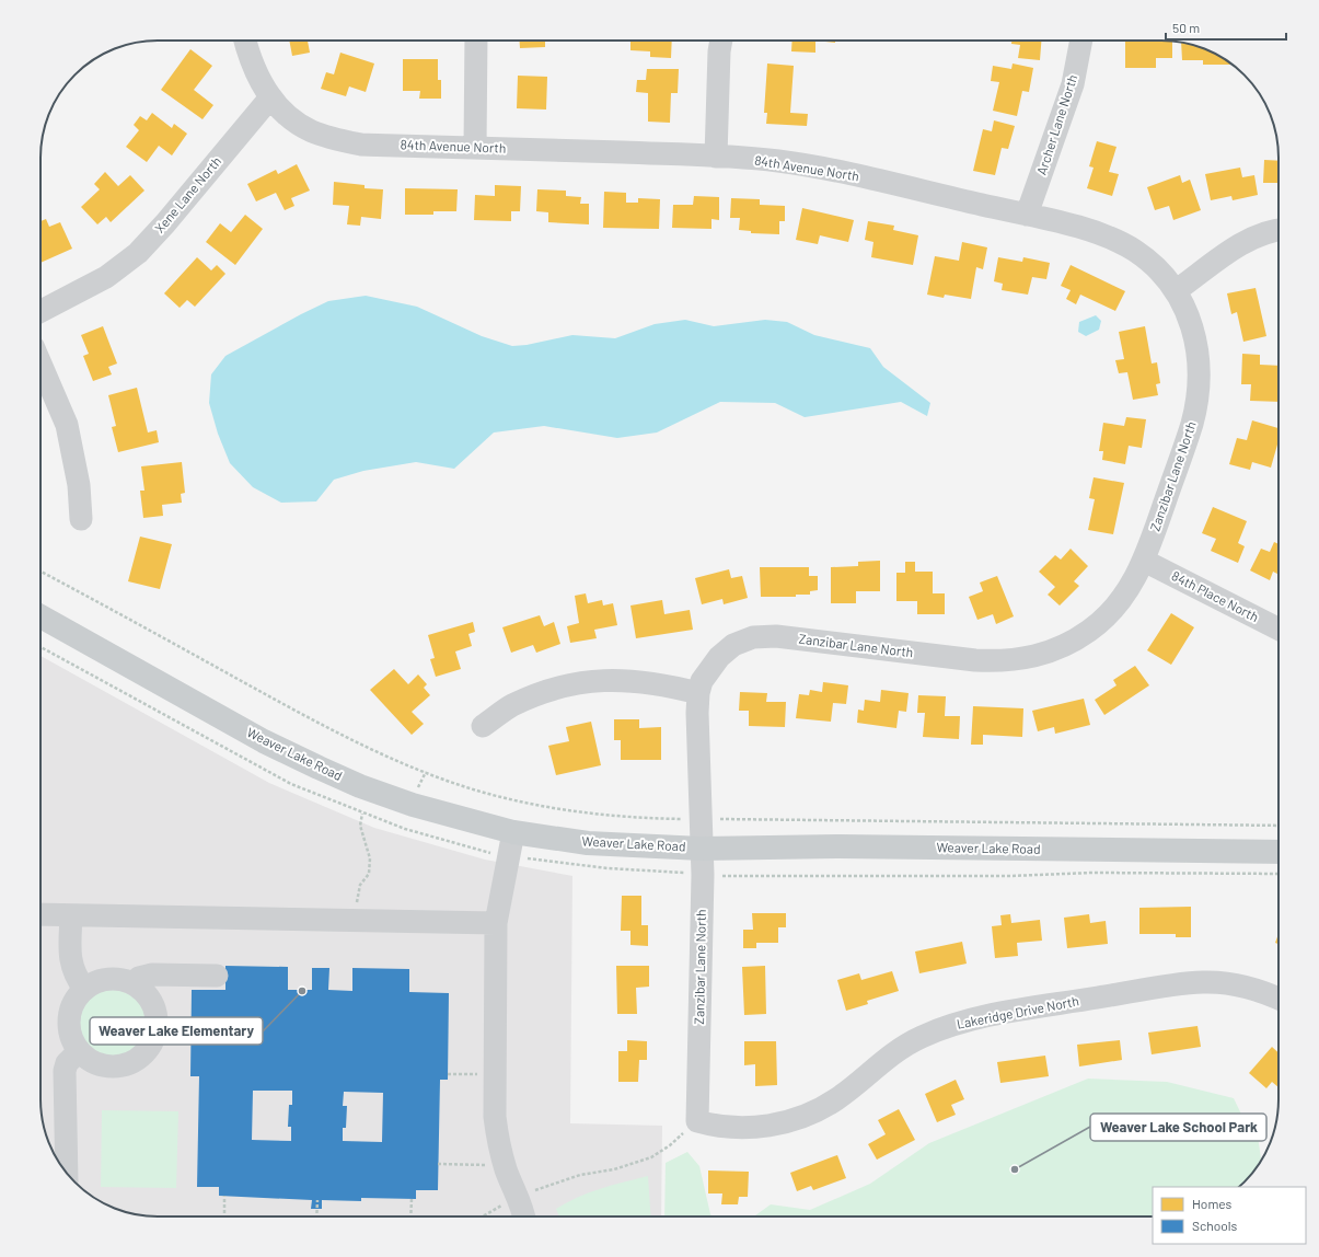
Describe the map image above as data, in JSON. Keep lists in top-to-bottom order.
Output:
{
  "streets": {
    "main road": ["Weaver Lake Road"],
    "street": [
      "Archer Lane North",
      "84th Avenue North",
      "Xene Lane North",
      "Zanzibar Lane North",
      "84th Place North",
      "Lakeridge Drive North"
    ]
  },
  "crossings": [
    ["Archer Lane North", "84th Avenue North"],
    ["84th Avenue North", "Xene Lane North"],
    ["84th Avenue North", "Zanzibar Lane North"],
    ["Zanzibar Lane North", "84th Place North"],
    ["Zanzibar Lane North", "Weaver Lake Road"],
    ["Zanzibar Lane North", "Lakeridge Drive North"]
  ],
  "places": ["Weaver Lake Elementary", "Weaver Lake School Park"],
  "legend": ["Homes", "Schools"],
  "scale_bar": "50 m"
}
